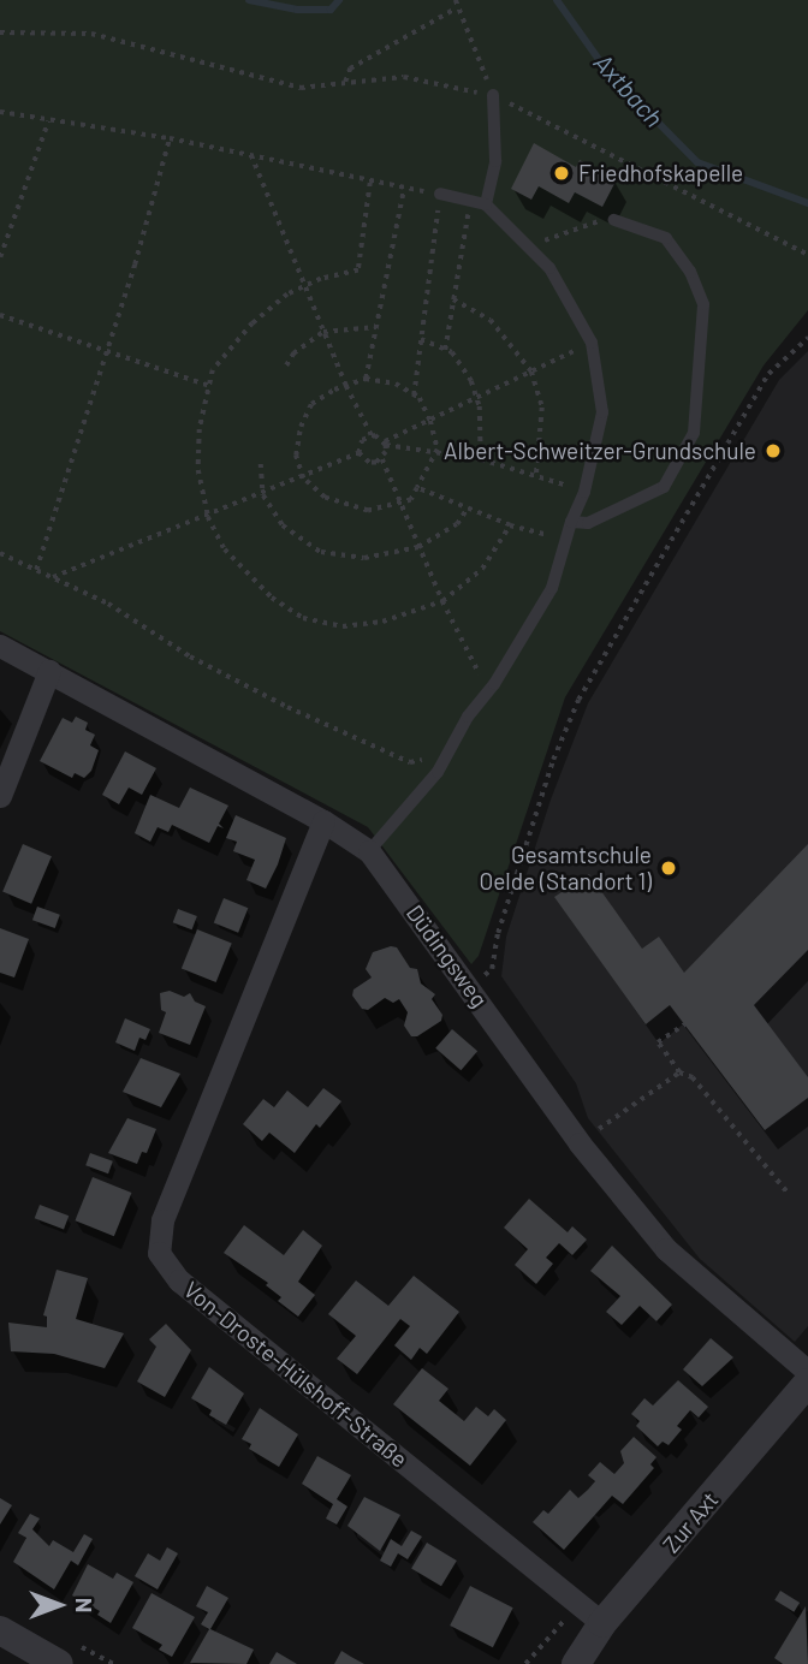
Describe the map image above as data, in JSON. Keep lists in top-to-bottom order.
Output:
{
  "streets": {
    "street": ["Düdingsweg", "Von-Droste-Hülshoff-Straße", "Zur Axt"]
  },
  "crossings": [
    ["Düdingsweg", "Von-Droste-Hülshoff-Straße"],
    ["Von-Droste-Hülshoff-Straße", "Zur Axt"]
  ],
  "water": ["Axtbach"],
  "places": ["Friedhofskapelle", "Albert-Schweitzer-Grundschule", "Gesamtschule Oelde (Standort 1)"],
  "north": "right"
}
